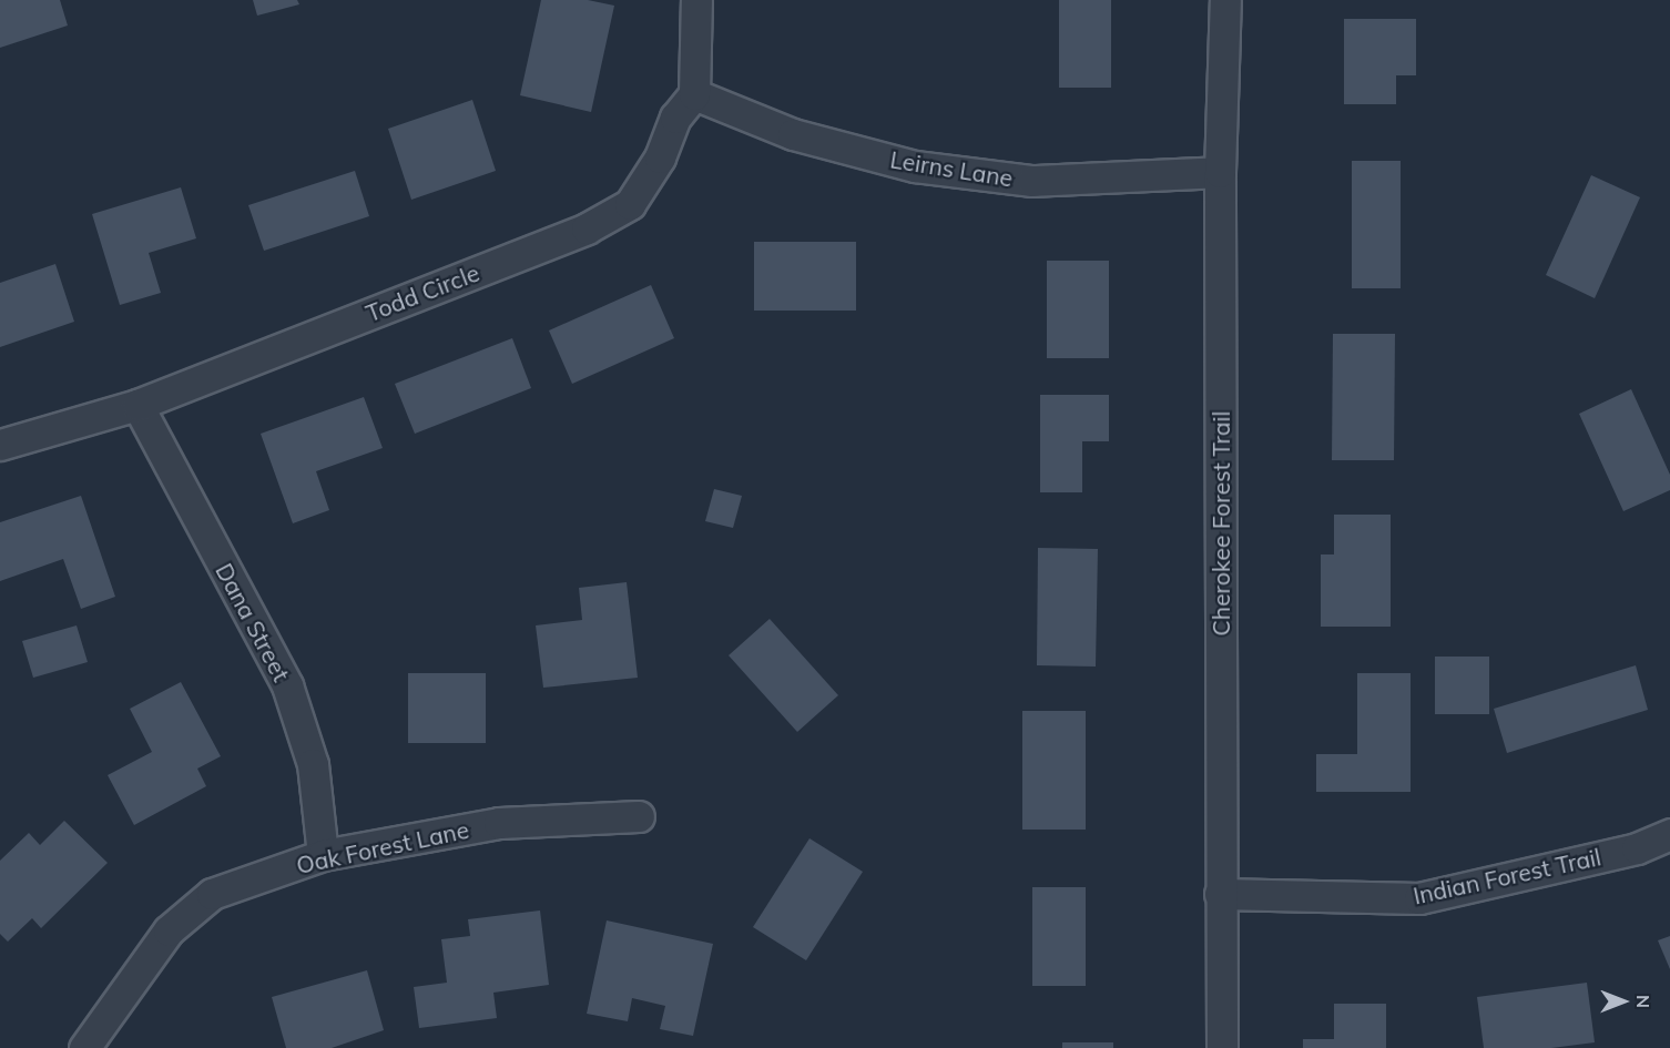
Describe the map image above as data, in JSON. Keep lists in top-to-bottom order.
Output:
{
  "streets": {
    "street": [
      "Leirns Lane",
      "Todd Circle",
      "Cherokee Forest Trail",
      "Dana Street",
      "Oak Forest Lane",
      "Indian Forest Trail"
    ]
  },
  "crossings": [
    ["Leirns Lane", "Todd Circle"],
    ["Leirns Lane", "Cherokee Forest Trail"],
    ["Todd Circle", "Dana Street"],
    ["Cherokee Forest Trail", "Indian Forest Trail"],
    ["Dana Street", "Oak Forest Lane"]
  ],
  "north": "right"
}
